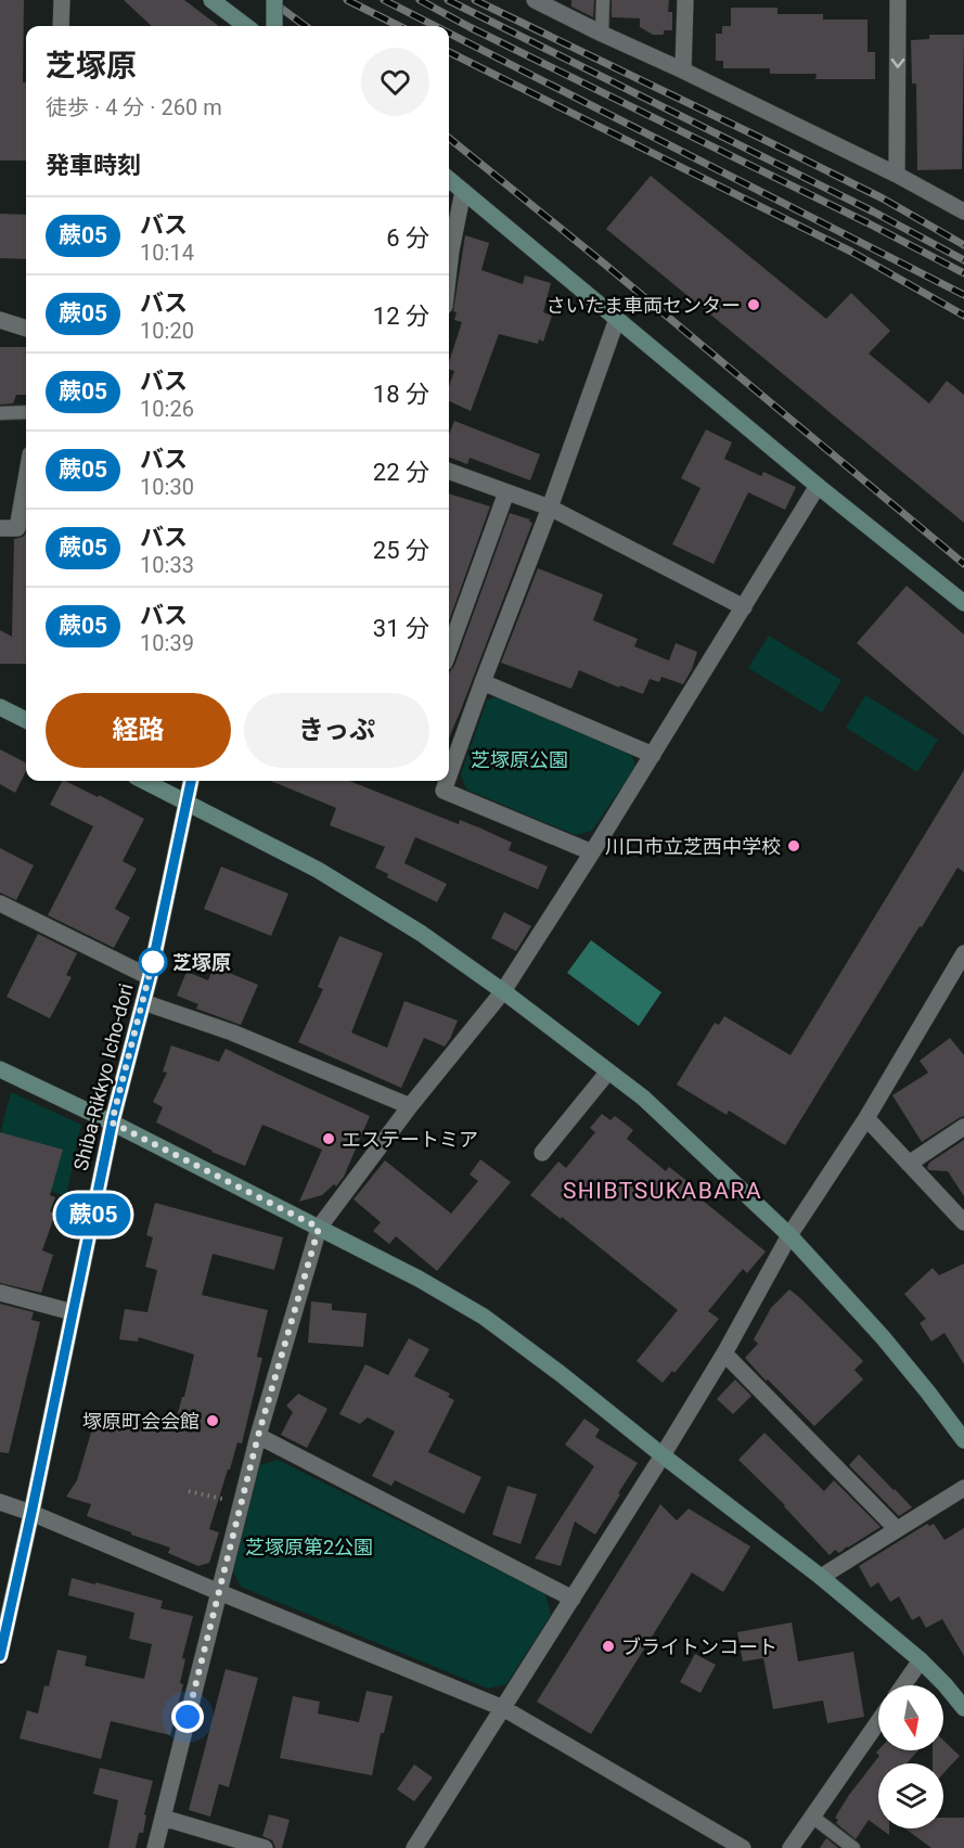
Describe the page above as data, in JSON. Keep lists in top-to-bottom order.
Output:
{
  "streets": {
    "street": ["Shiba-Rikkyo Icho-dori"]
  },
  "districts": ["SHIBTSUKABARA"],
  "parks": ["芝塚原公園", "芝塚原第2公園"],
  "places": [
    "さいたま車両センター",
    "川口市立芝西中学校",
    "芝塚原",
    "エステートミア",
    "塚原町会会館",
    "ブライトンコート"
  ],
  "lines": ["bus line 蕨05"],
  "north": "bottom",
  "page": {
    "on_map": "蕨05",
    "heading": [
      ["芝塚原", "徒歩 · 4 分 · 260 m"],
      "発車時刻"
    ],
    "list": [
      {
        "mark": "蕨05",
        "name": "バス",
        "note": "10:14",
        "value": "6 分"
      },
      {
        "mark": "蕨05",
        "name": "バス",
        "note": "10:20",
        "value": "12 分"
      },
      {
        "mark": "蕨05",
        "name": "バス",
        "note": "10:26",
        "value": "18 分"
      },
      {
        "mark": "蕨05",
        "name": "バス",
        "note": "10:30",
        "value": "22 分"
      },
      {
        "mark": "蕨05",
        "name": "バス",
        "note": "10:33",
        "value": "25 分"
      },
      {
        "mark": "蕨05",
        "name": "バス",
        "note": "10:39",
        "value": "31 分"
      }
    ],
    "buttons": ["経路", "きっぷ"]
  }
}
